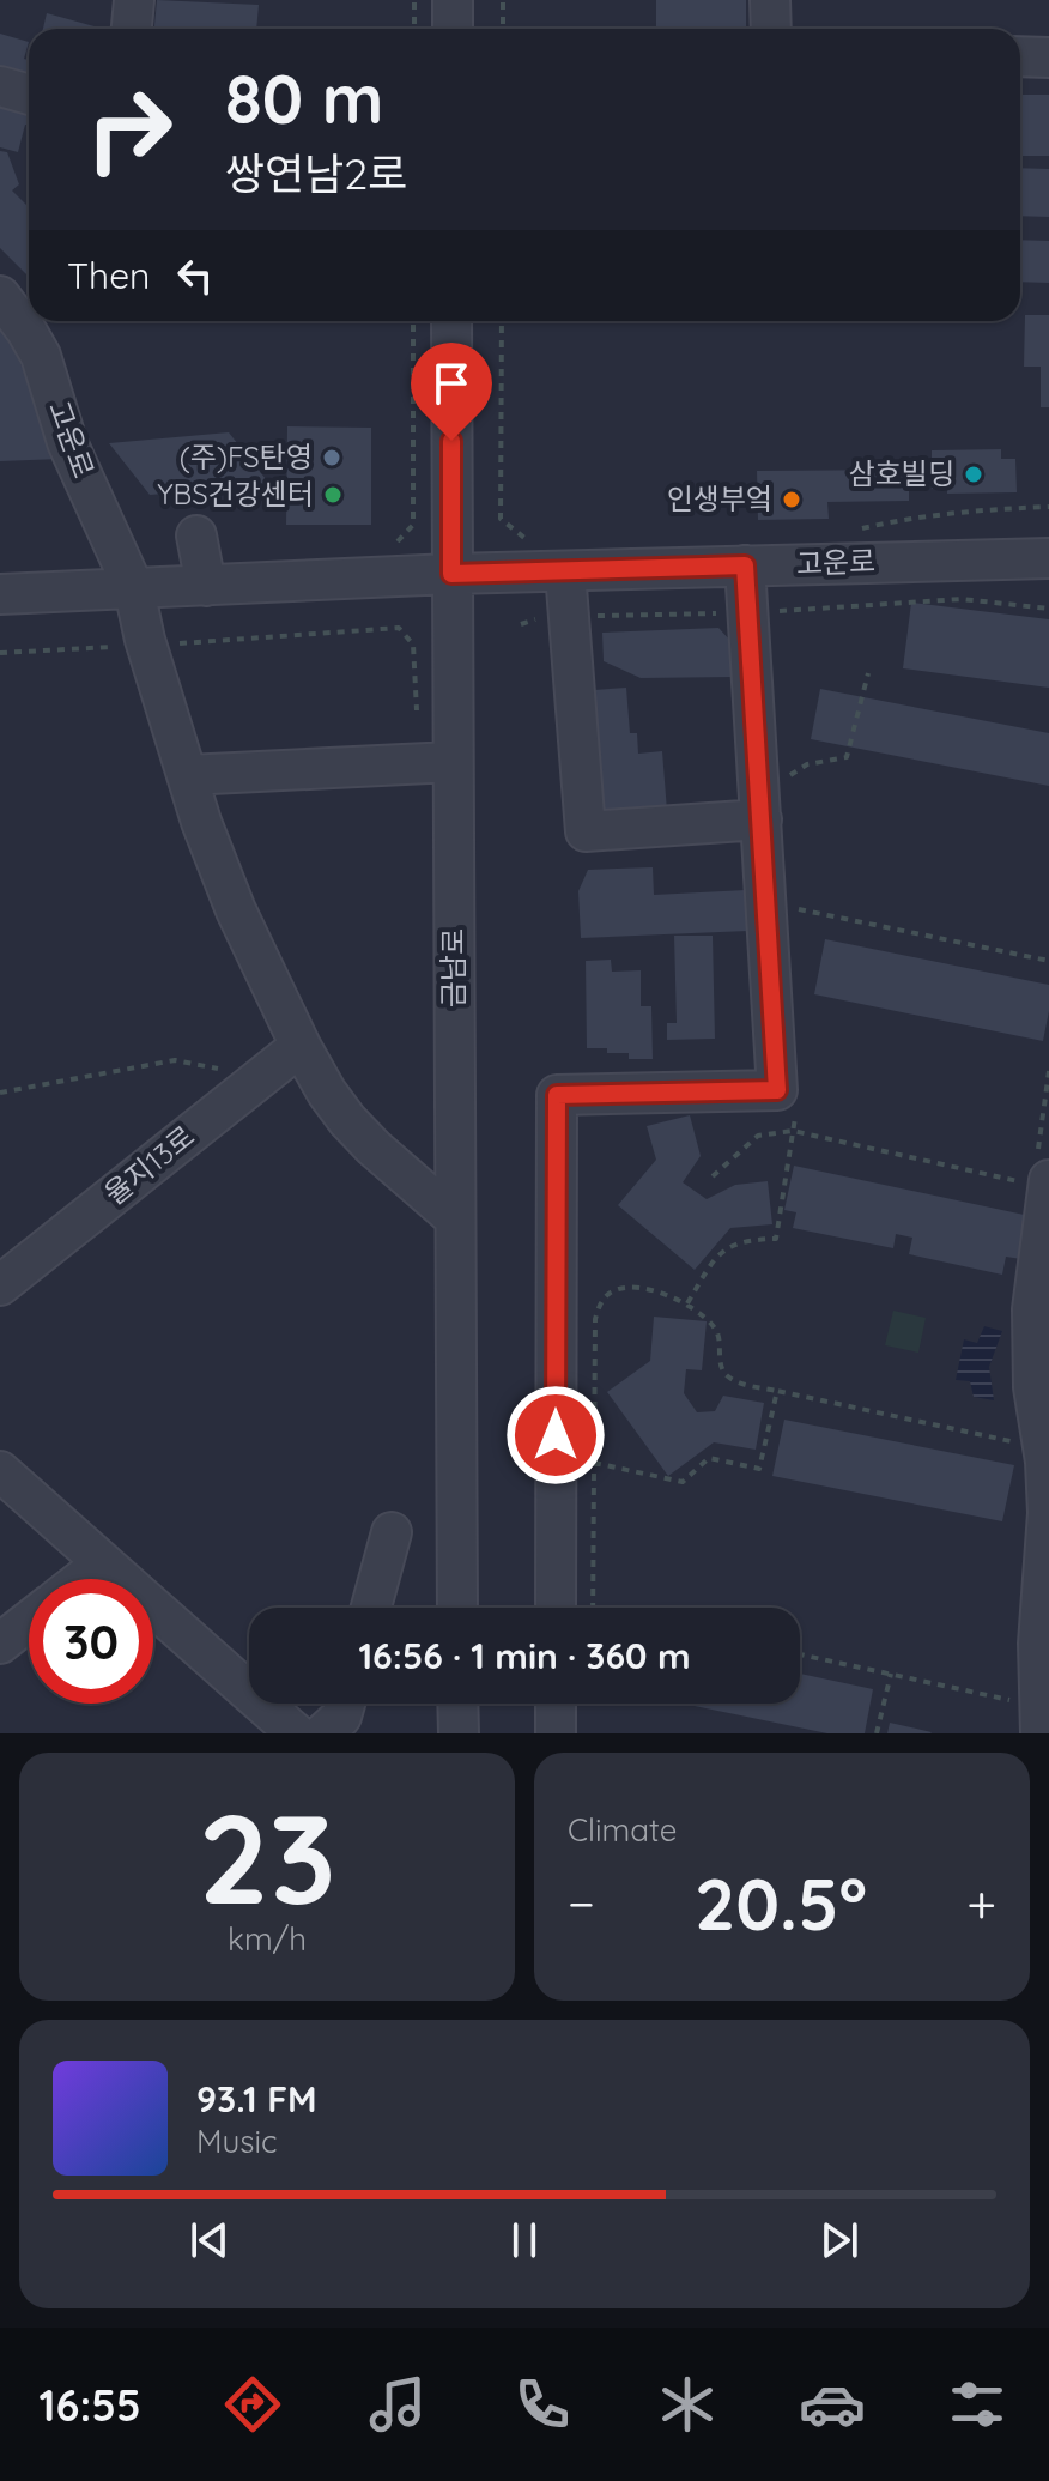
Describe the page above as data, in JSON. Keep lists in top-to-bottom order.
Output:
{
  "streets": {
    "street": ["고운로", "금남로", "율지13로"]
  },
  "crossings": [
    ["고운로", "금남로"],
    ["고운로", "율지13로"]
  ],
  "places": [
    "(주)FS탄영",
    "삼호빌딩",
    "YBS건강센터",
    "인생부엌"
  ],
  "page": {
    "turn": ["80 m", "쌍연남2로"],
    "then": "Then",
    "limit": "30",
    "trip": "16:56 · 1 min · 360 m",
    "tile": [
      ["23", "km/h"],
      "Climate"
    ],
    "heat": ["−", "20.5°", "+"],
    "song": ["93.1 FM", "Music"],
    "tabs": "16:55"
  }
}
